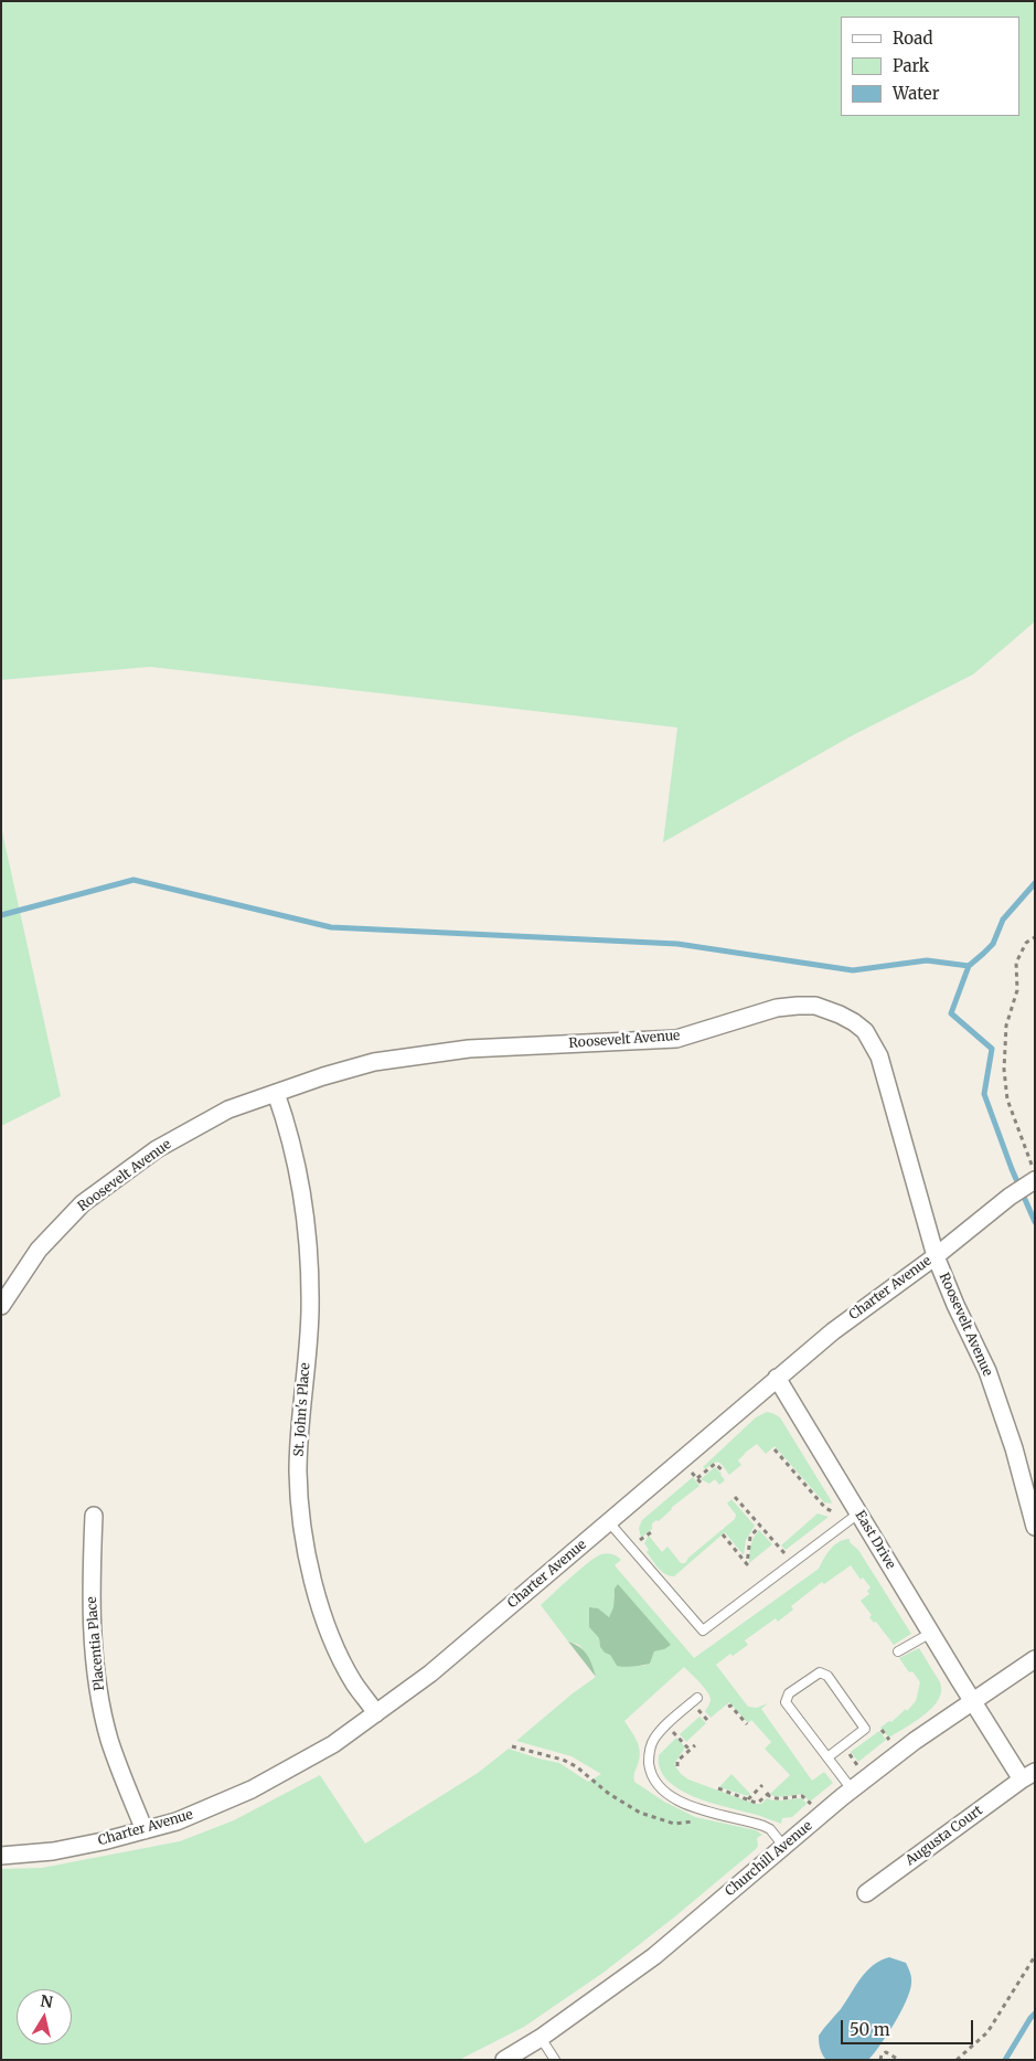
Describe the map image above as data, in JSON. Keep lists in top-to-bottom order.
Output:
{
  "streets": {
    "street": [
      "Roosevelt Avenue",
      "Charter Avenue",
      "St. John's Place",
      "East Drive",
      "Placentia Place",
      "Augusta Court",
      "Churchill Avenue"
    ]
  },
  "crossings": [
    ["Roosevelt Avenue", "Charter Avenue"],
    ["Roosevelt Avenue", "St. John's Place"],
    ["Charter Avenue", "St. John's Place"],
    ["Charter Avenue", "East Drive"],
    ["Charter Avenue", "Placentia Place"],
    ["East Drive", "Augusta Court"],
    ["East Drive", "Churchill Avenue"],
    ["Augusta Court", "Churchill Avenue"]
  ],
  "legend": ["Road", "Park", "Water"],
  "scale_bar": "50 m",
  "north": "top"
}
